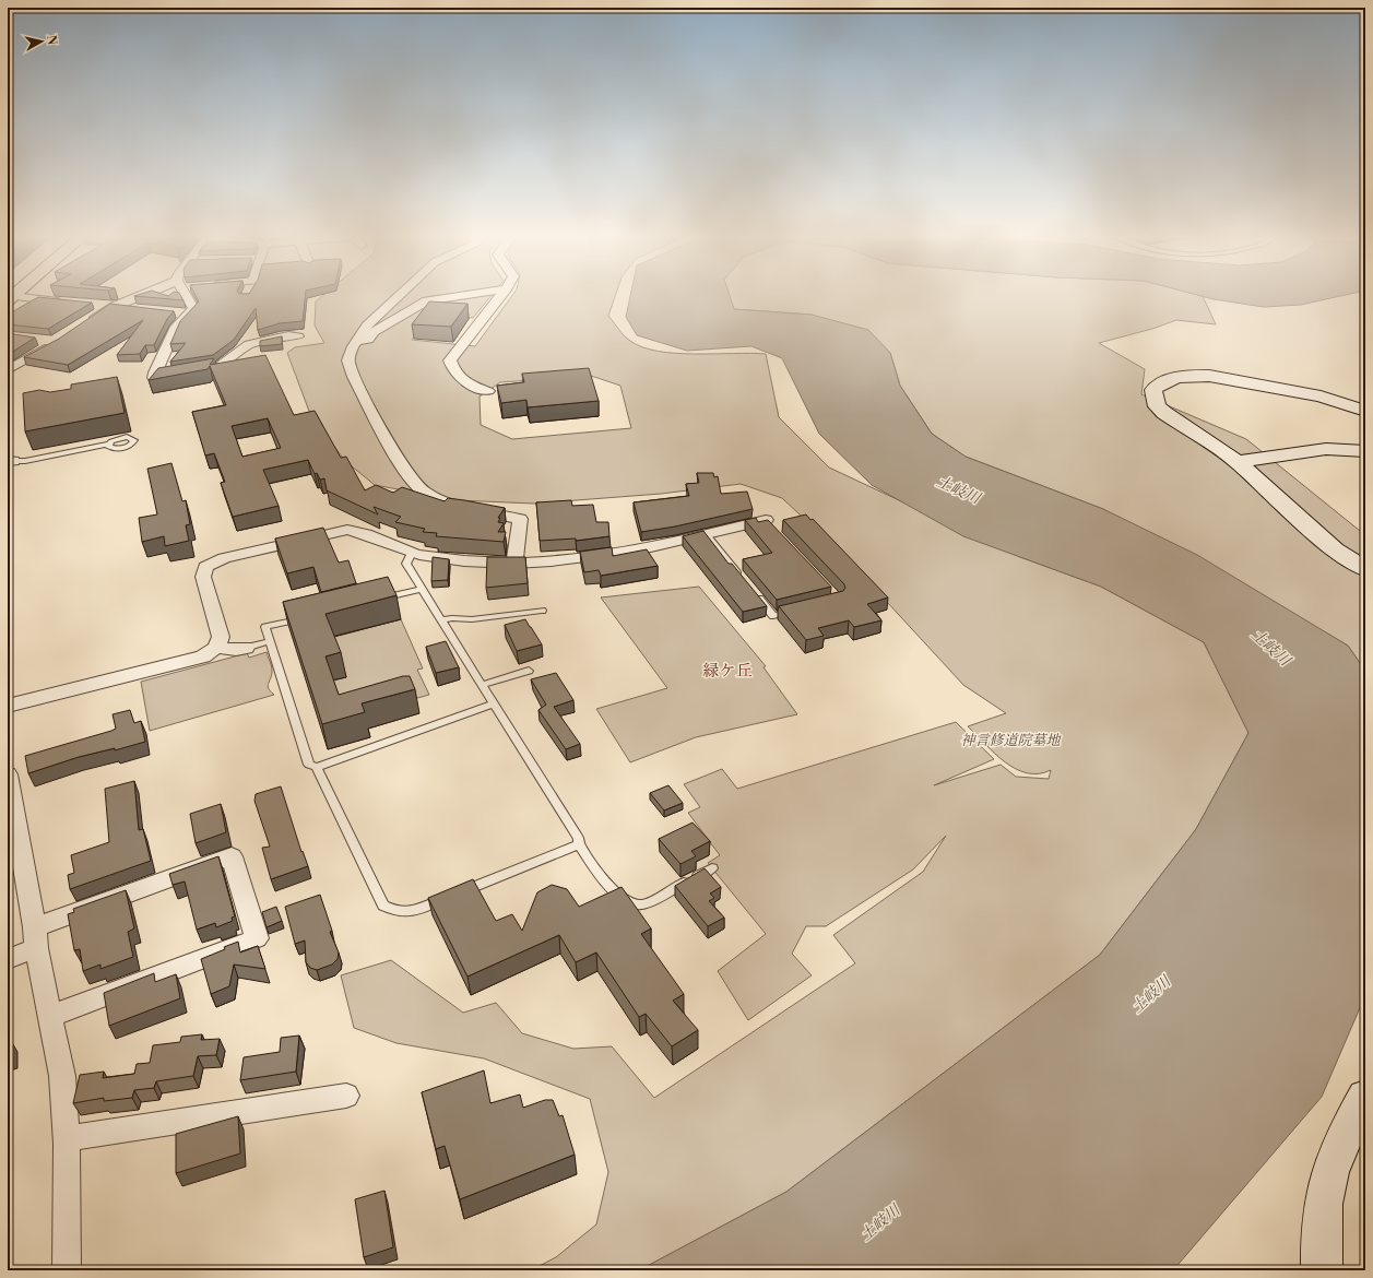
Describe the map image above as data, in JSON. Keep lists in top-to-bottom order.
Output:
{
  "districts": ["緑ケ丘"],
  "water": ["土岐川"],
  "parks": ["神言修道院墓地"],
  "north": "right"
}
